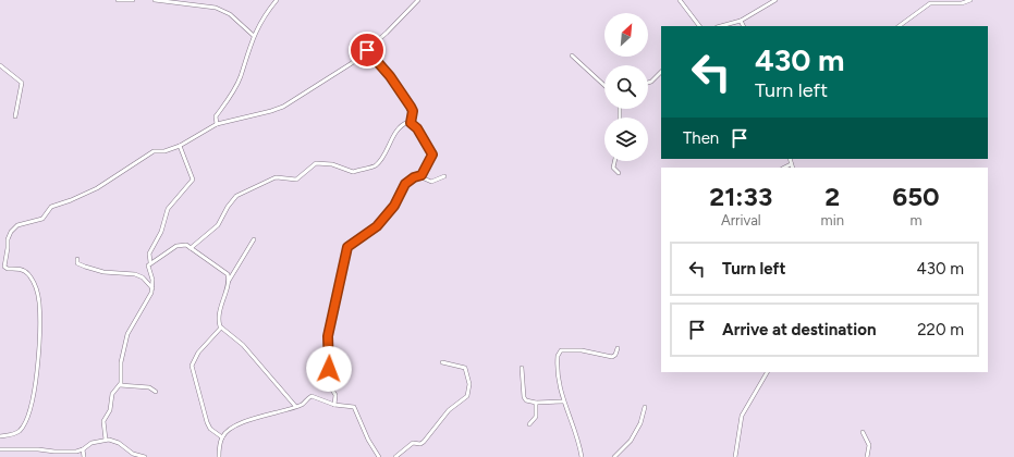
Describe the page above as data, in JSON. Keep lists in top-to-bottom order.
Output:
{
  "north": "top right",
  "page": {
    "turn": ["430 m", "Turn left"],
    "then": "Then",
    "eta": [
      "21:33",
      "Arrival",
      "2",
      "min",
      "650",
      "m"
    ],
    "list": [
      {
        "name": "Turn left",
        "value": "430 m"
      },
      {
        "name": "Arrive at destination",
        "value": "220 m"
      }
    ]
  }
}
